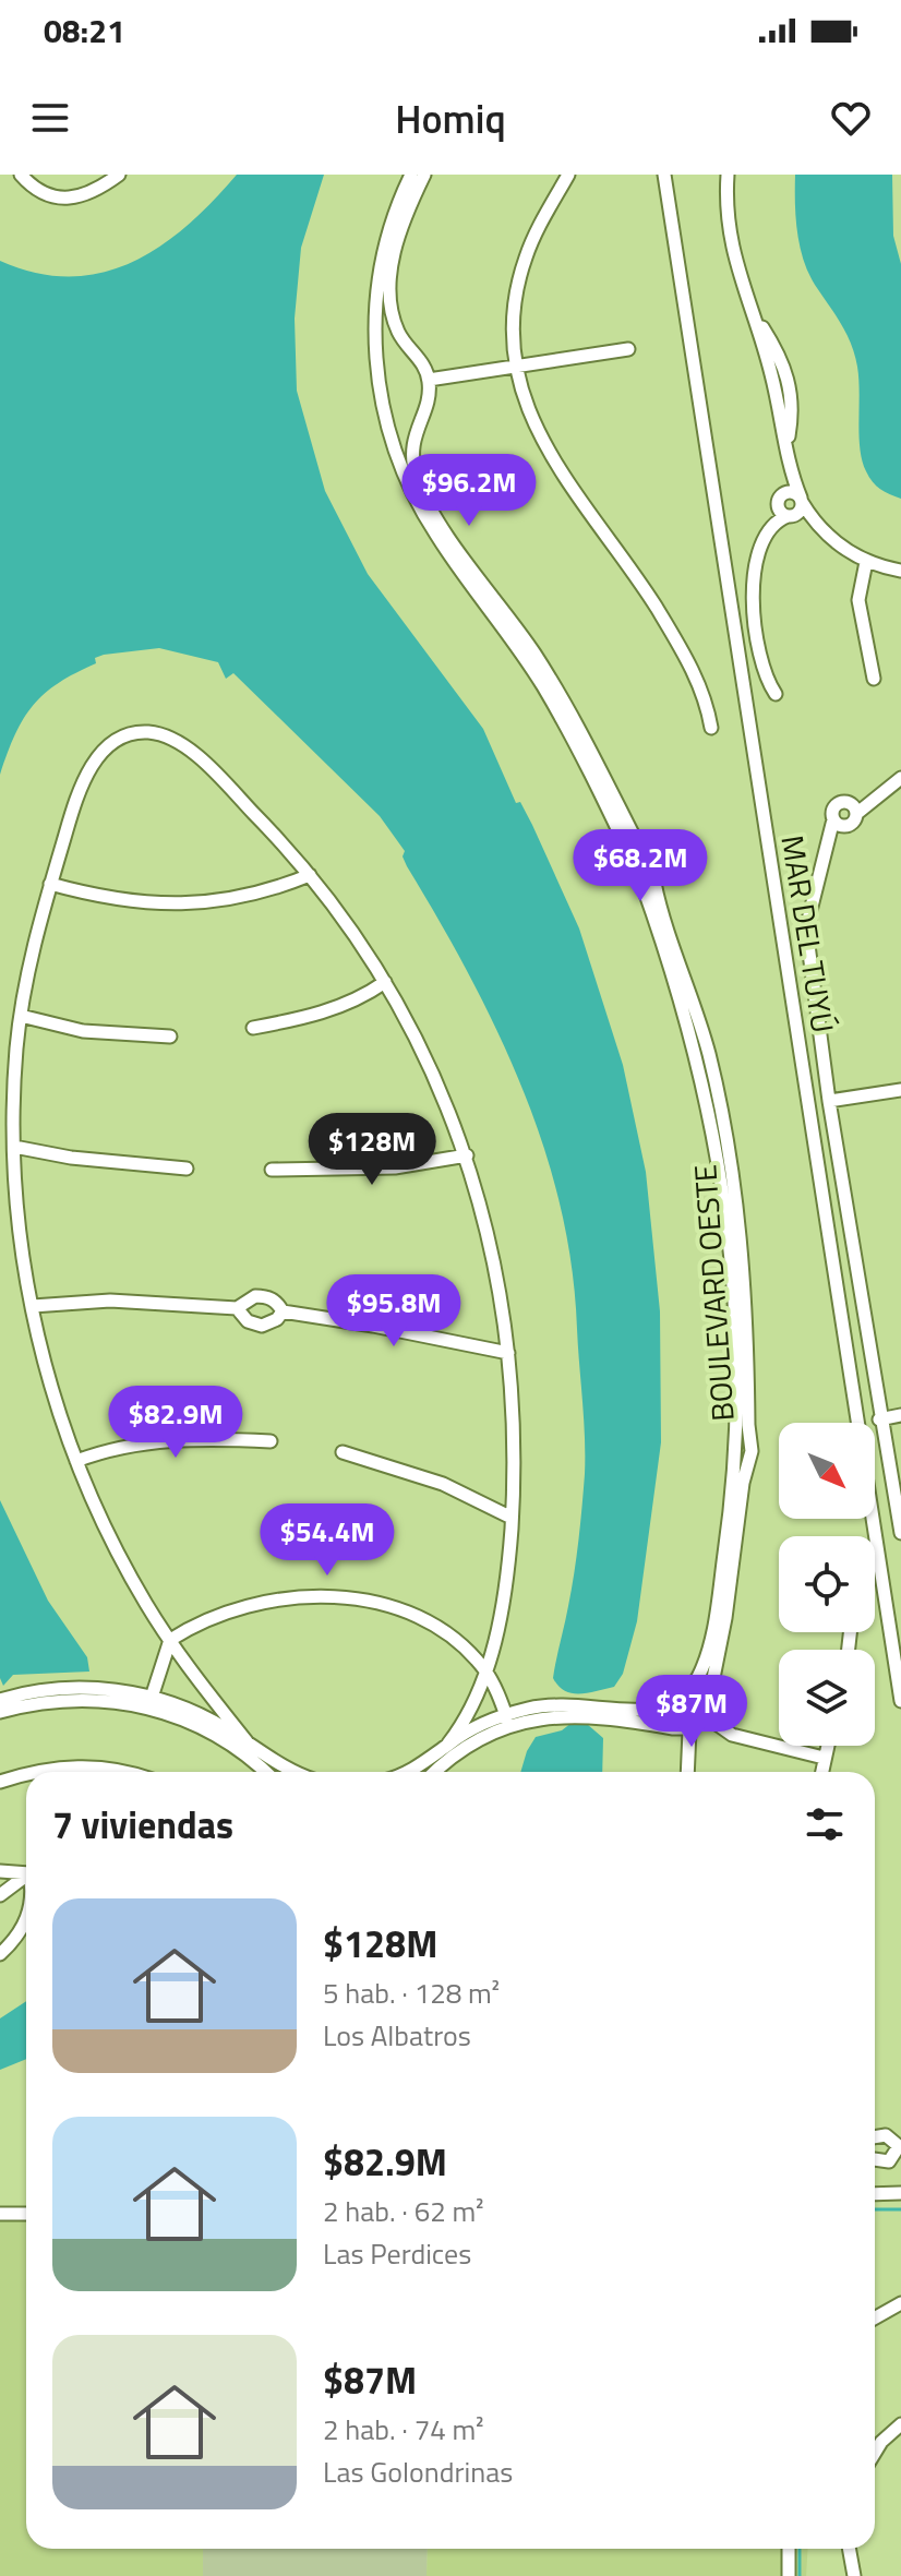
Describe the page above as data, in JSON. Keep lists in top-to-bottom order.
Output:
{
  "streets": {
    "street": ["MAR DEL TUYÚ", "BOULEVARD OESTE"]
  },
  "north": "bottom right",
  "page": {
    "status": "08:21",
    "header": "Homiq",
    "price": [
      "$96.2M",
      "$68.2M",
      "$128M",
      "$95.8M",
      "$82.9M",
      "$54.4M",
      "$87M"
    ],
    "heading": "7 viviendas",
    "list": [
      {
        "name": "$128M",
        "note": "5 hab. · 128 m² · Los Albatros"
      },
      {
        "name": "$82.9M",
        "note": "2 hab. · 62 m² · Las Perdices"
      },
      {
        "name": "$87M",
        "note": "2 hab. · 74 m² · Las Golondrinas"
      }
    ]
  }
}
